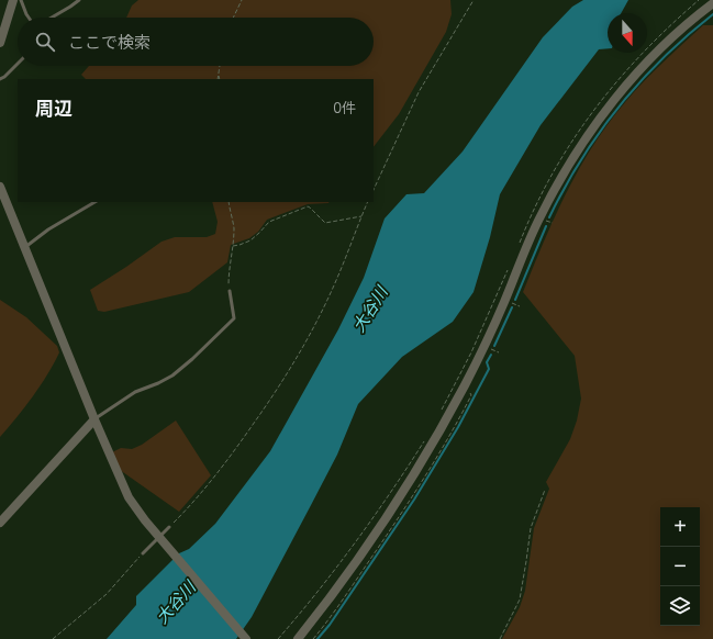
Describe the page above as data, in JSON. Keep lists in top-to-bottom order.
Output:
{
  "water": ["大谷川"],
  "north": "bottom",
  "page": {
    "search": "ここで検索",
    "heading": ["周辺", "0件"],
    "map_buttons": ["+", "−"]
  }
}
